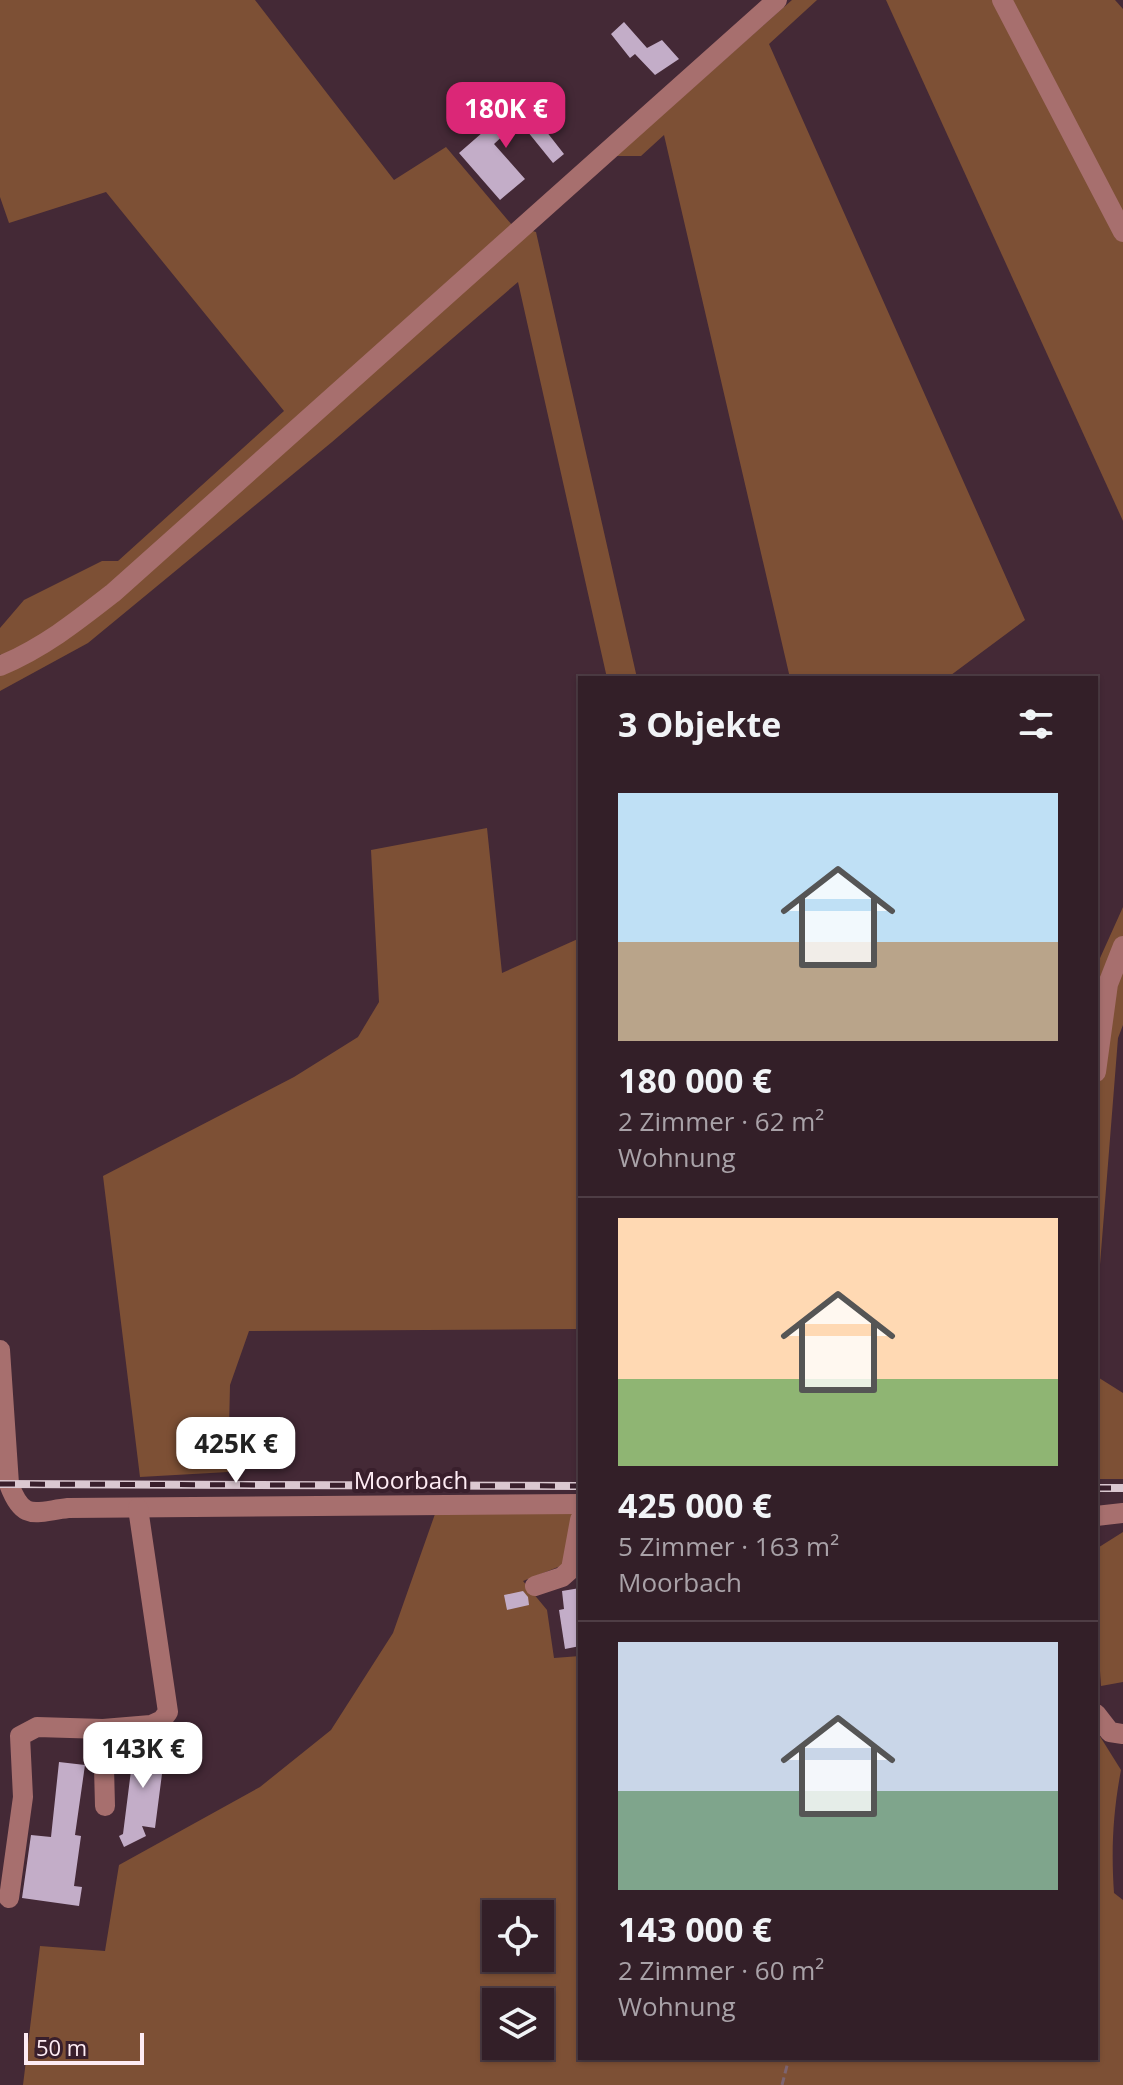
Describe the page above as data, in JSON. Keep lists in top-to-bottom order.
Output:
{
  "streets": {
    "street": ["Moorbach"]
  },
  "scale_bar": "50 m",
  "page": {
    "price": ["180K €", "425K €", "143K €"],
    "heading": "3 Objekte",
    "list": [
      {
        "name": "180 000 €",
        "note": "2 Zimmer · 62 m² · Wohnung"
      },
      {
        "name": "425 000 €",
        "note": "5 Zimmer · 163 m² · Moorbach"
      },
      {
        "name": "143 000 €",
        "note": "2 Zimmer · 60 m² · Wohnung"
      }
    ],
    "scale": "50 m"
  }
}
